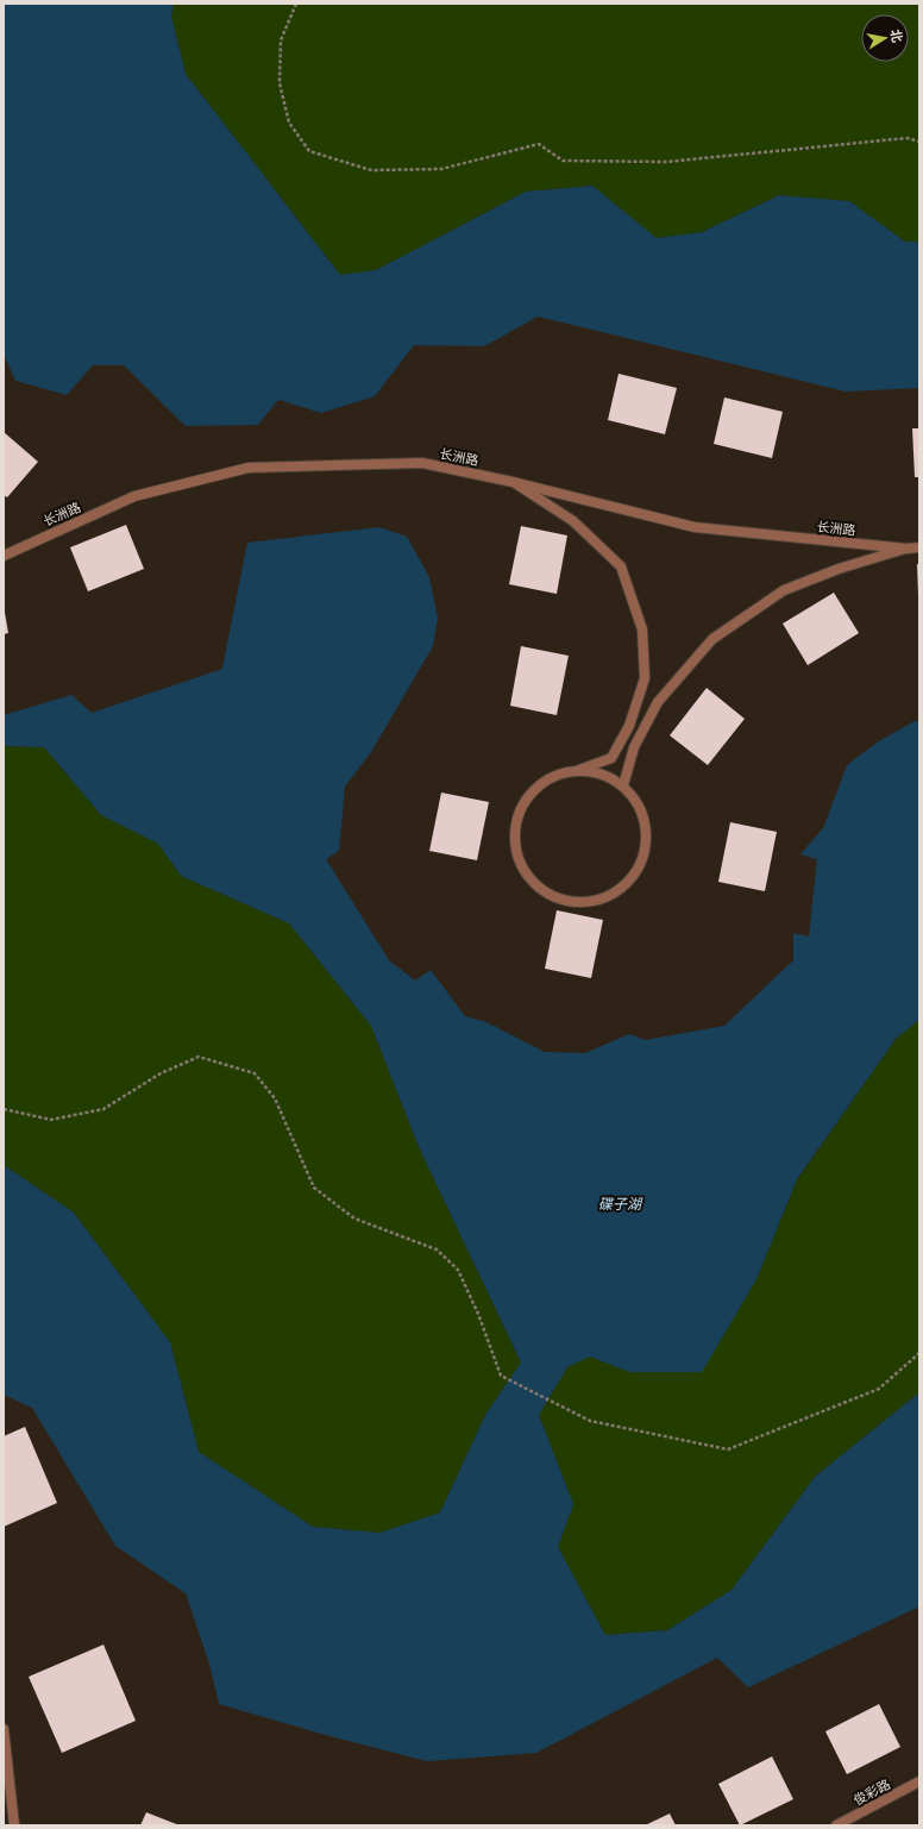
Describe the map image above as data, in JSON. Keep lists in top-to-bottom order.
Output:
{
  "streets": {
    "street": ["长洲路", "俊彩路"]
  },
  "water": ["碟子湖"],
  "north": "right"
}
